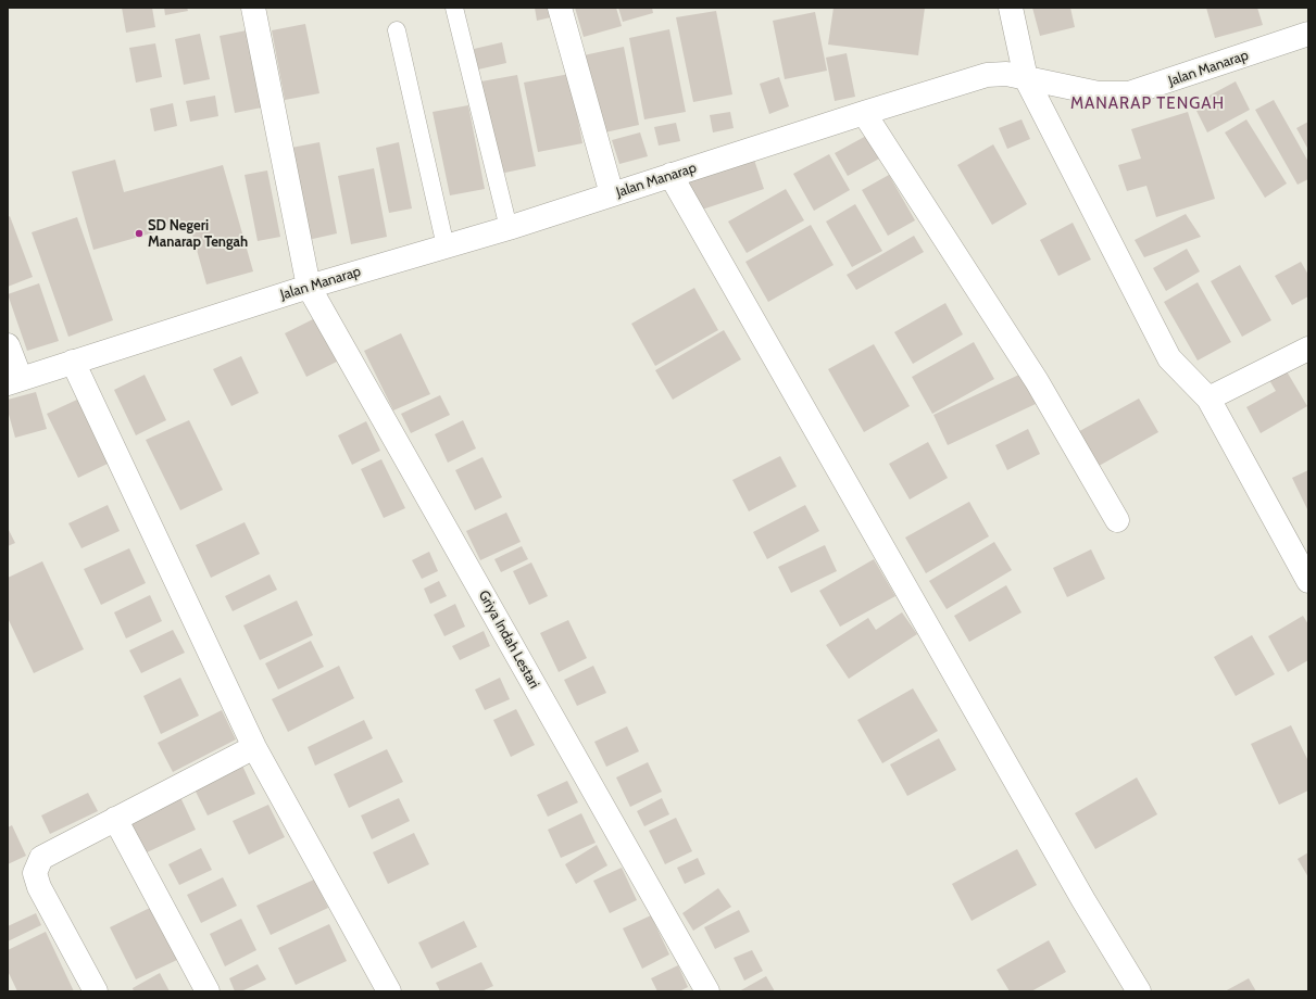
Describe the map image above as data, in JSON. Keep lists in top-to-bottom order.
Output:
{
  "streets": {
    "street": ["Jalan Manarap", "Griya Indah Lestari"]
  },
  "crossings": [
    ["Jalan Manarap", "Griya Indah Lestari"]
  ],
  "districts": ["MANARAP TENGAH"],
  "places": ["SD Negeri Manarap Tengah"]
}
